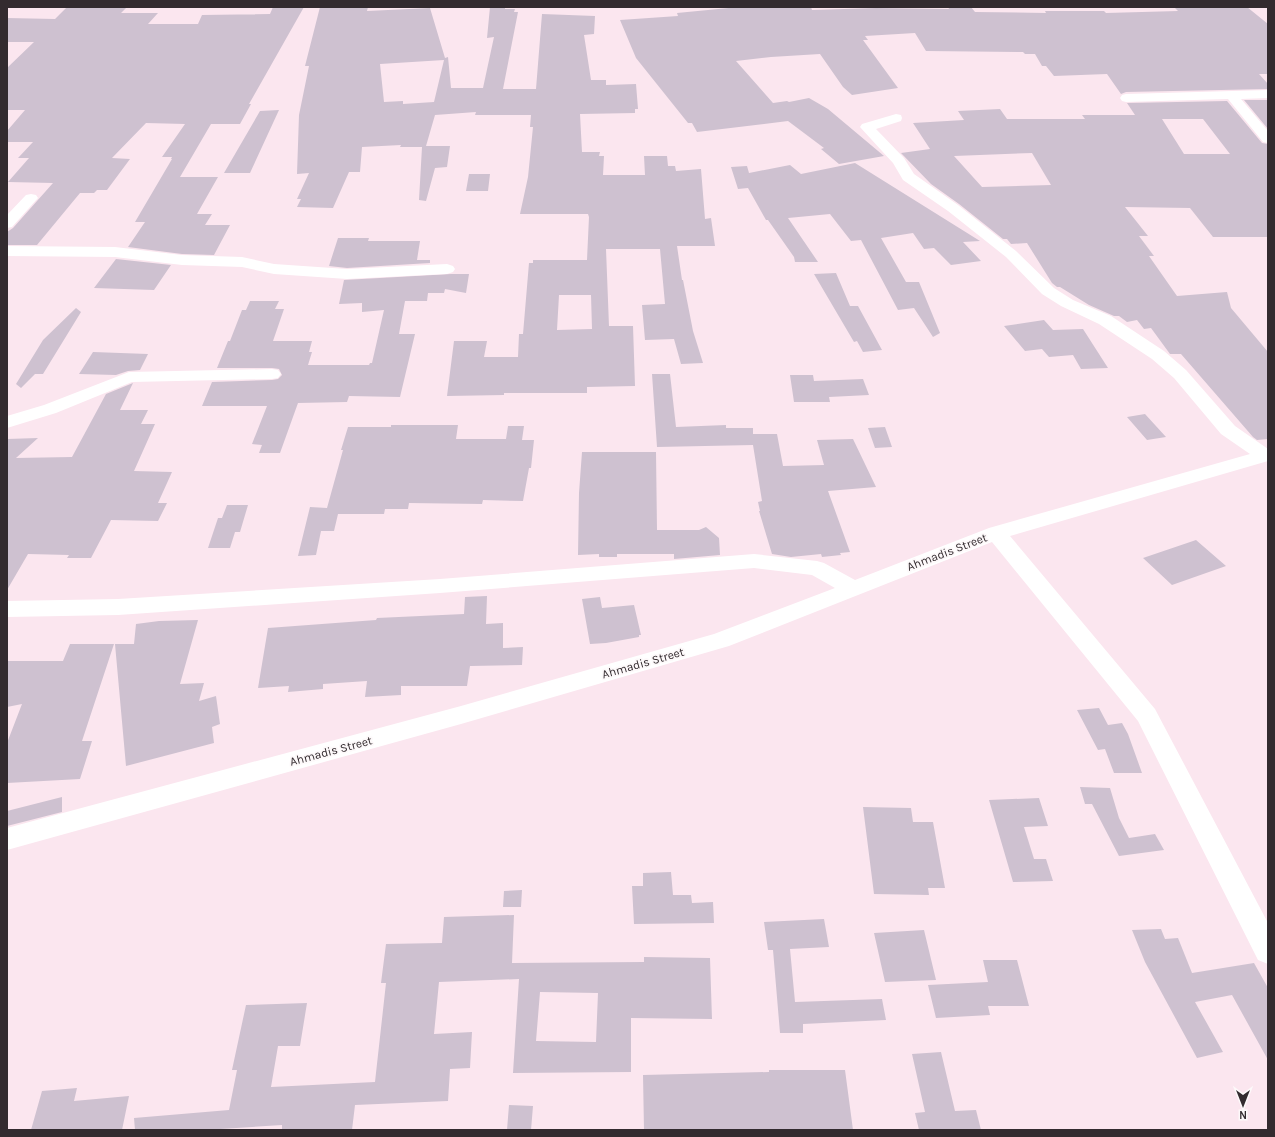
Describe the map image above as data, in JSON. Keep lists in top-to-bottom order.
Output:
{
  "streets": {
    "street": ["Ahmadis Street"]
  },
  "north": "bottom"
}
